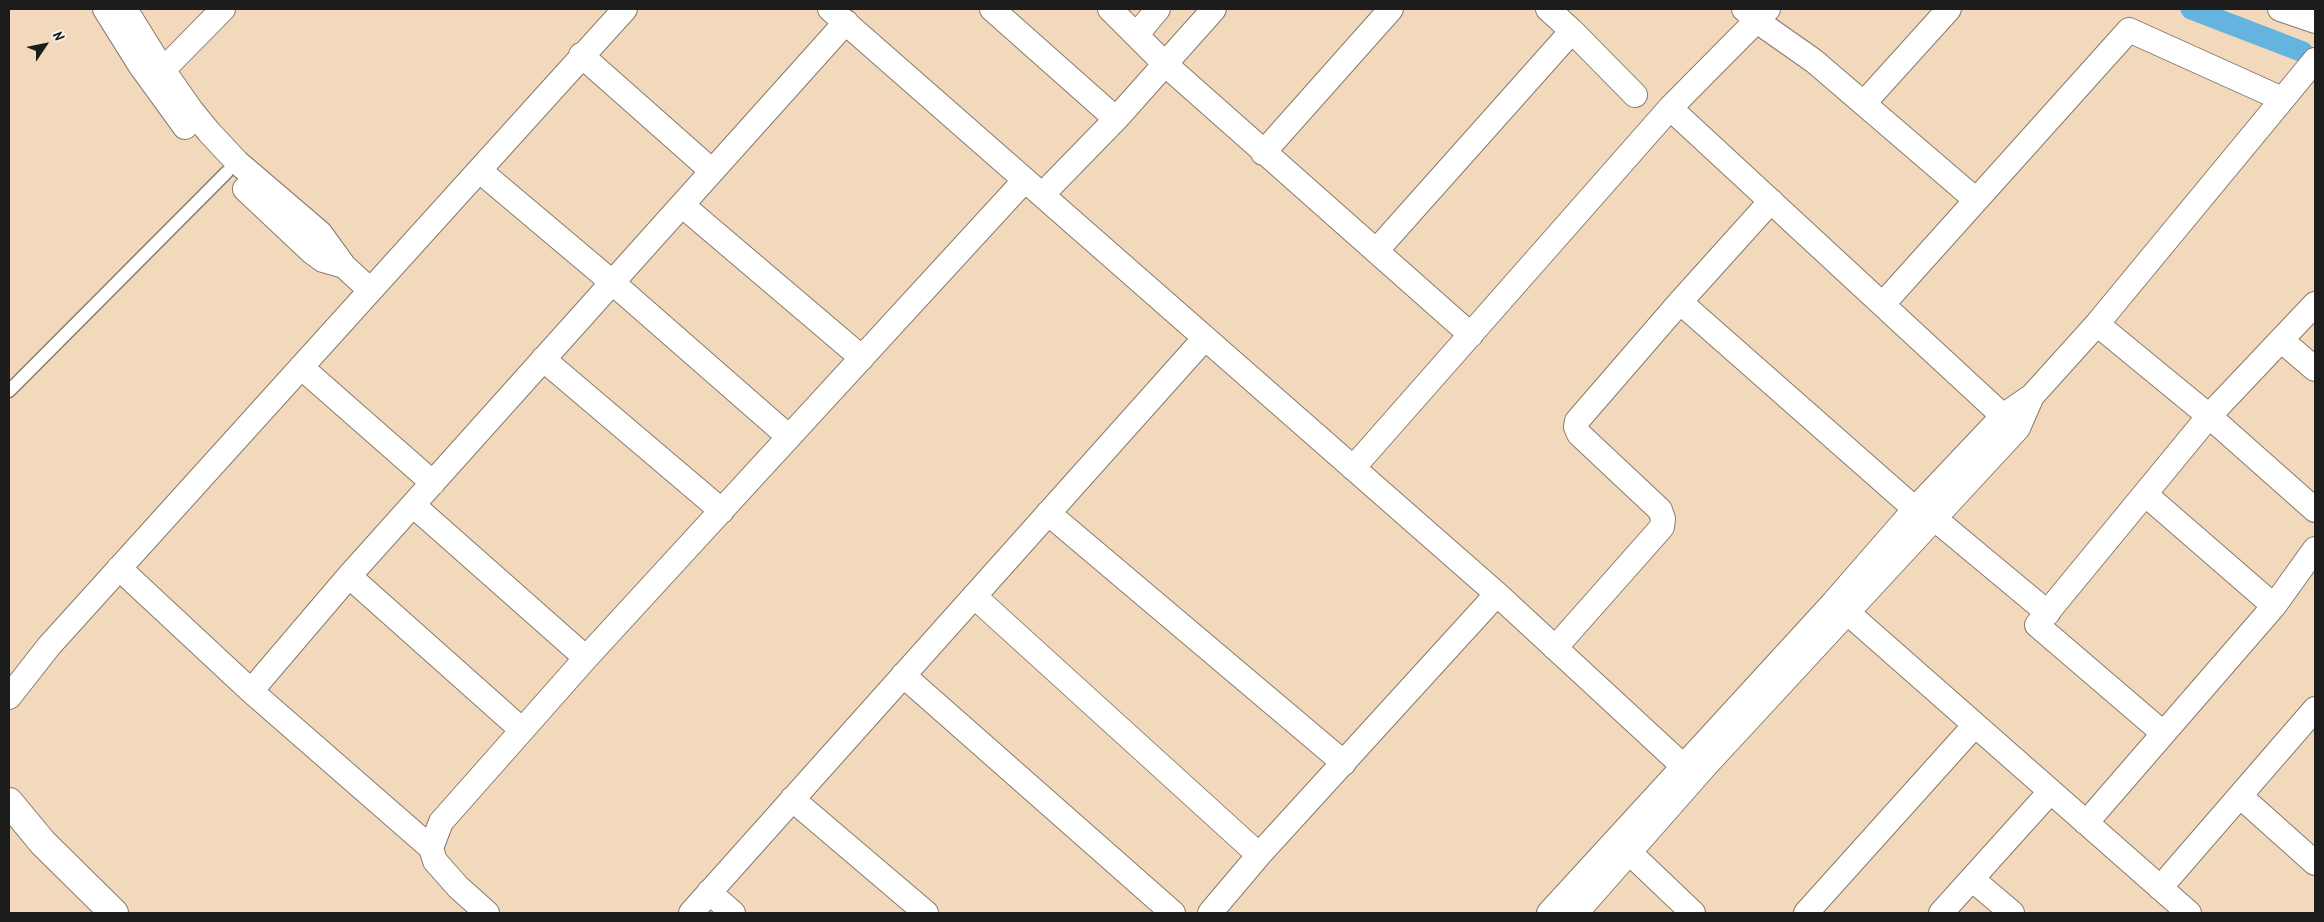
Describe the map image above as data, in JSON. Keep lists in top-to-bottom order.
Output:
{
  "north": "top right"
}
